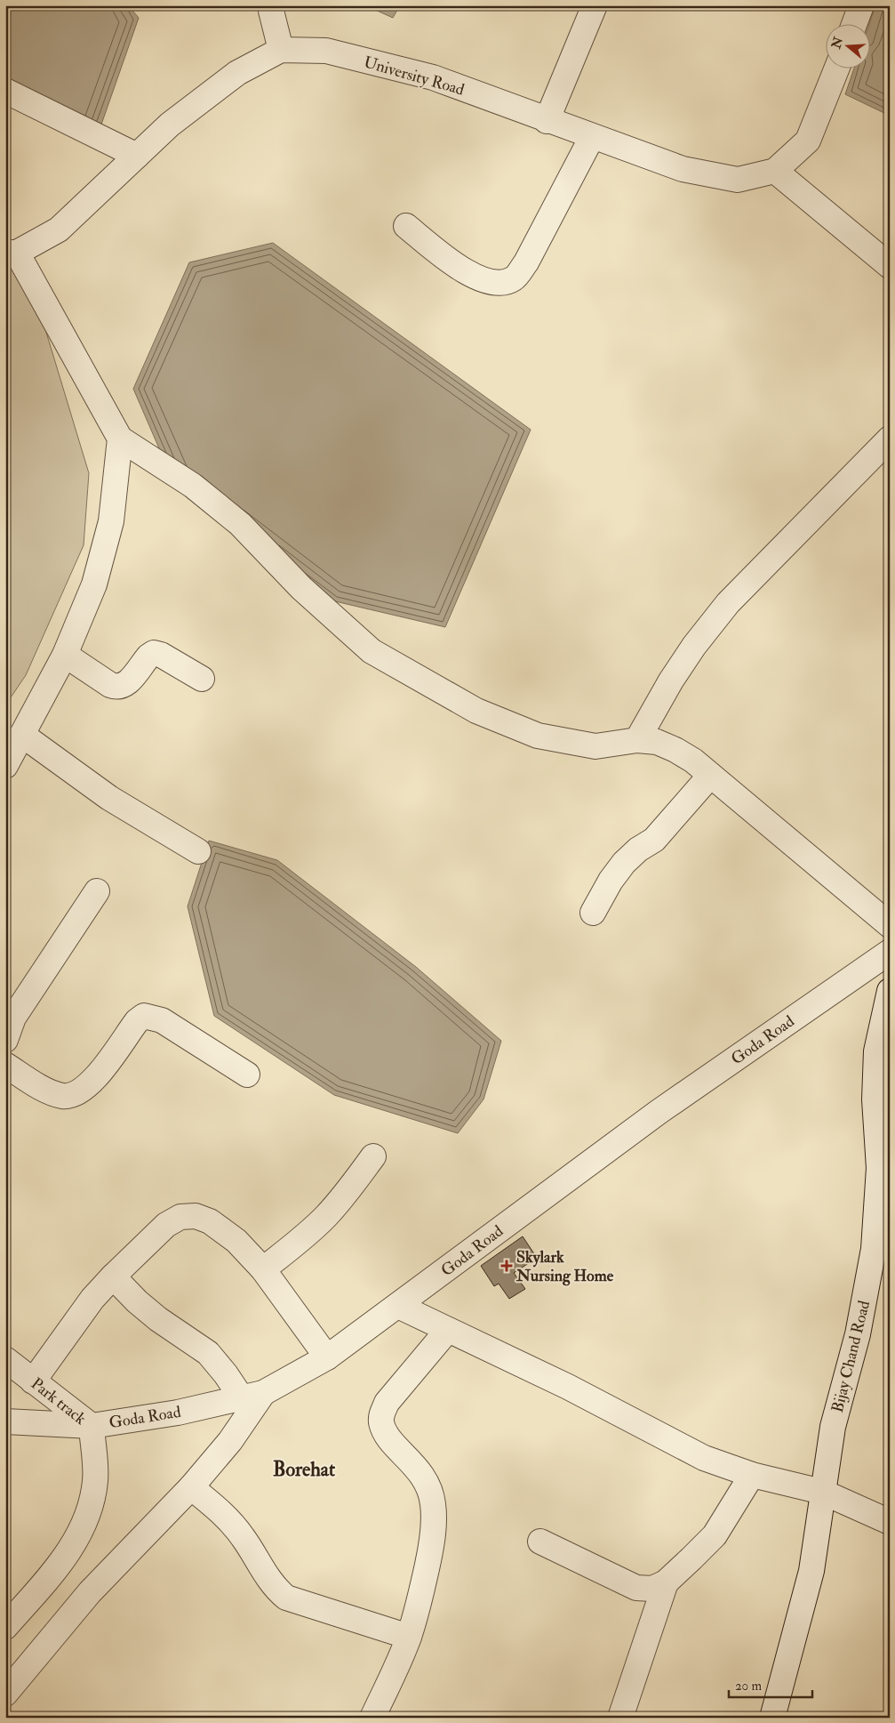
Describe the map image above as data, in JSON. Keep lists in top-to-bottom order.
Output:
{
  "streets": {
    "street": [
      "University Road",
      "Goda Road",
      "Bijay Chand Road",
      "Park track"
    ]
  },
  "crossings": [
    ["Goda Road", "Park track"]
  ],
  "districts": ["Borehat"],
  "places": {
    "health": ["Skylark Nursing Home"]
  },
  "scale_bar": "20 m",
  "north": "left"
}
